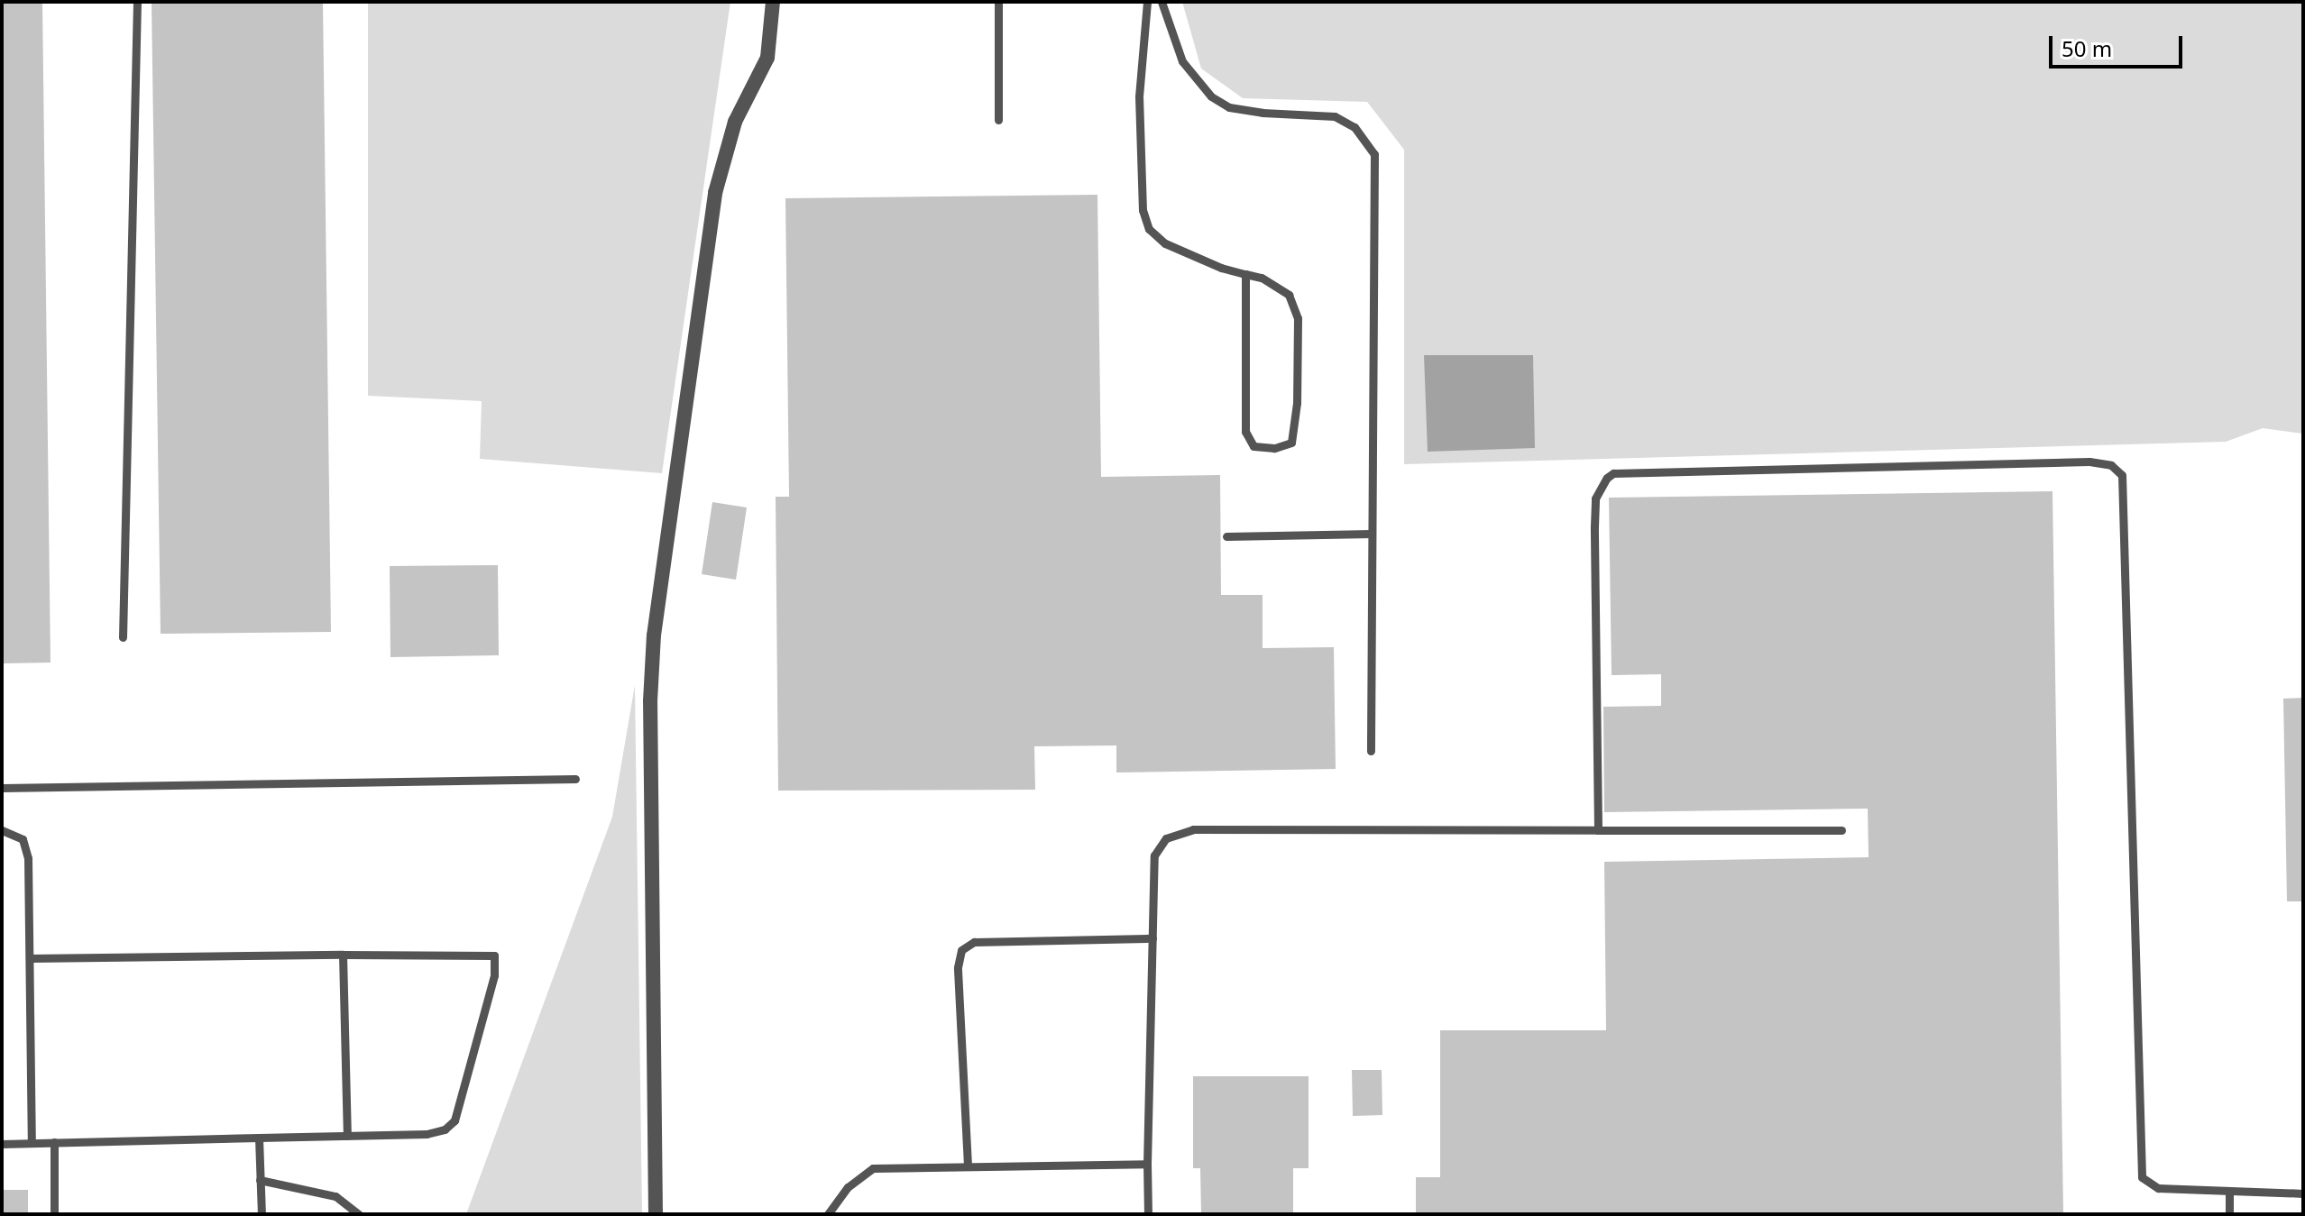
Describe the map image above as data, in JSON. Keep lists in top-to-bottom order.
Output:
{
  "scale_bar": "50 m"
}
